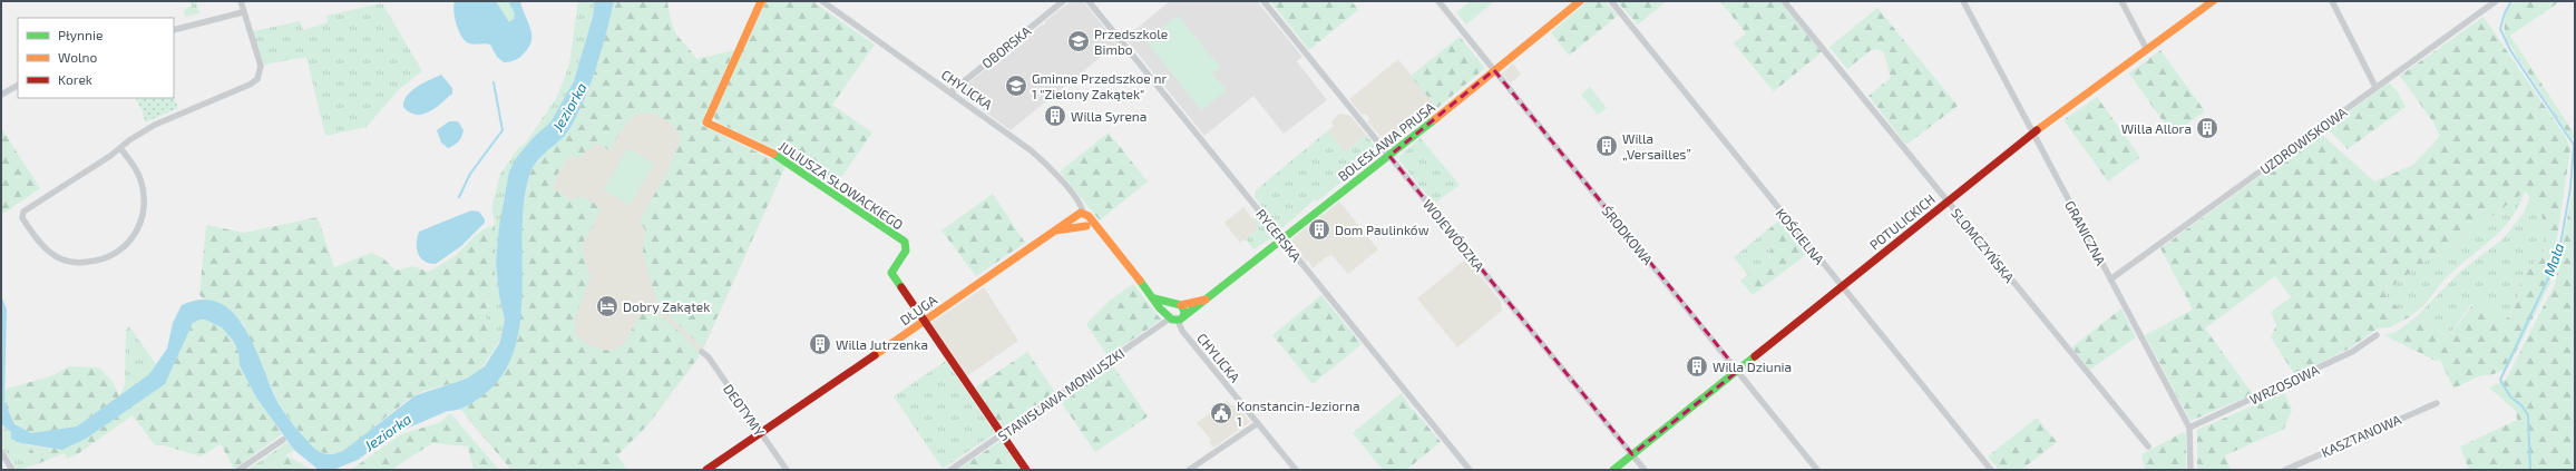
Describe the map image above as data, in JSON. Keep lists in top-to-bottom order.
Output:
{
  "streets": {
    "street": [
      "OBORSKA",
      "CHYLICKA",
      "UZDROWISKOWA",
      "BOLESŁAWA PRUSA",
      "JULIUSZA SŁOWACKIEGO",
      "POTULICKICH",
      "GRANICZNA",
      "RYCERSKA",
      "WOJEWÓDZKA",
      "ŚRODKOWA",
      "KOŚCIELNA",
      "SŁOMCZYŃSKA",
      "DŁUGA",
      "WRZOSOWA",
      "STANISŁAWA MONIUSZKI",
      "DEOTYMY",
      "KASZTANOWA"
    ]
  },
  "crossings": [
    ["OBORSKA", "CHYLICKA"],
    ["CHYLICKA", "BOLESŁAWA PRUSA"],
    ["CHYLICKA", "DŁUGA"],
    ["CHYLICKA", "STANISŁAWA MONIUSZKI"],
    ["UZDROWISKOWA", "GRANICZNA"],
    ["BOLESŁAWA PRUSA", "RYCERSKA"],
    ["BOLESŁAWA PRUSA", "WOJEWÓDZKA"],
    ["BOLESŁAWA PRUSA", "ŚRODKOWA"],
    ["BOLESŁAWA PRUSA", "STANISŁAWA MONIUSZKI"],
    ["JULIUSZA SŁOWACKIEGO", "DŁUGA"],
    ["JULIUSZA SŁOWACKIEGO", "STANISŁAWA MONIUSZKI"],
    ["POTULICKICH", "GRANICZNA"],
    ["POTULICKICH", "WOJEWÓDZKA"],
    ["POTULICKICH", "ŚRODKOWA"],
    ["POTULICKICH", "KOŚCIELNA"],
    ["POTULICKICH", "SŁOMCZYŃSKA"],
    ["GRANICZNA", "WRZOSOWA"],
    ["DŁUGA", "DEOTYMY"]
  ],
  "water": ["Jeziorka", "Mała"],
  "places": {
    "school or university": ["Przedszkole Bimbo", "Gminne Przedszkoe nr 1 \"Zielony Zakątek\""],
    "building": [
      "Willa Syrena",
      "Willa Allora",
      "Willa „Versailles”",
      "Dom Paulinków",
      "Willa Jutrzenka",
      "Willa Dziunia"
    ],
    "hotel": ["Dobry Zakątek"],
    "public building": ["Konstancin-Jeziorna 1"]
  },
  "legend": ["Płynnie", "Wolno", "Korek"]
}
